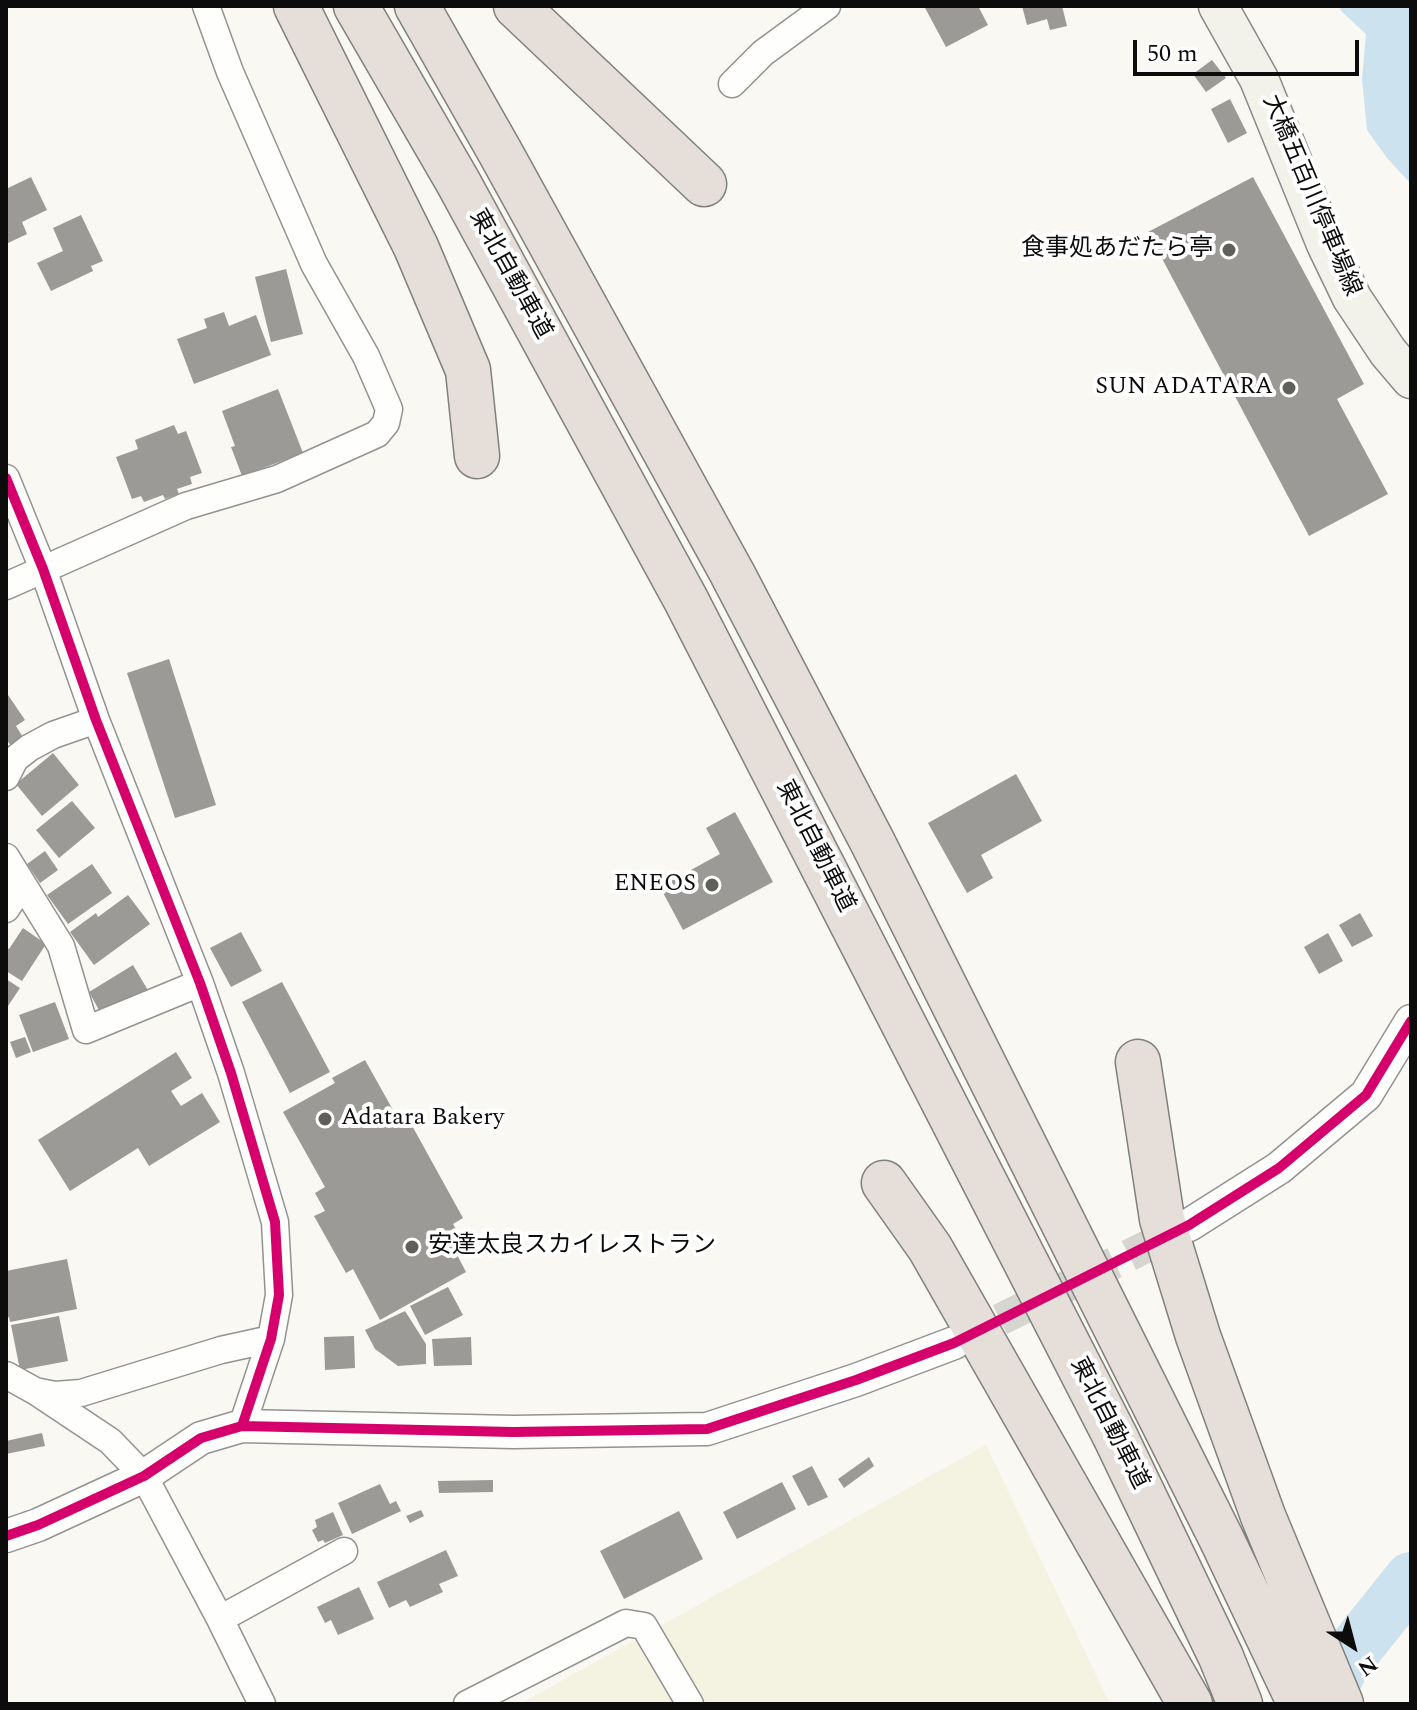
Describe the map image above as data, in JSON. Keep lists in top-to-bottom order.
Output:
{
  "streets": {
    "highway": ["東北自動車道"],
    "main road": ["大橋五百川停車場線"]
  },
  "places": [
    "食事処あだたら亭",
    "SUN ADATARA",
    "ENEOS",
    "Adatara Bakery",
    "安達太良スカイレストラン"
  ],
  "scale_bar": "50 m",
  "north": "bottom right"
}
